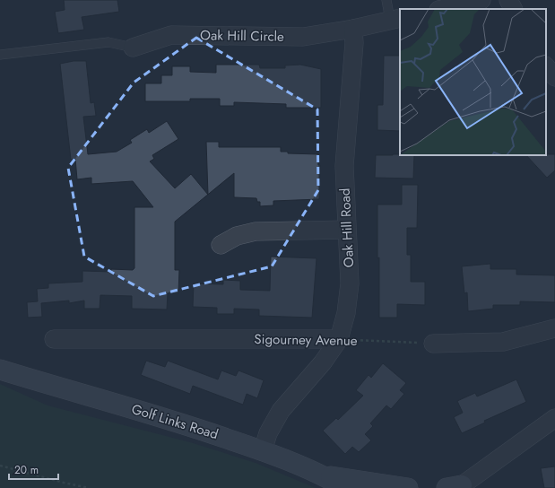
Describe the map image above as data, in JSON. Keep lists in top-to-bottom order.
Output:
{
  "streets": {
    "main road": ["Golf Links Road"],
    "street": ["Oak Hill Circle", "Oak Hill Road", "Sigourney Avenue"]
  },
  "crossings": [
    ["Oak Hill Circle", "Oak Hill Road"],
    ["Oak Hill Road", "Sigourney Avenue"],
    ["Oak Hill Road", "Golf Links Road"]
  ],
  "scale_bar": "20 m"
}
